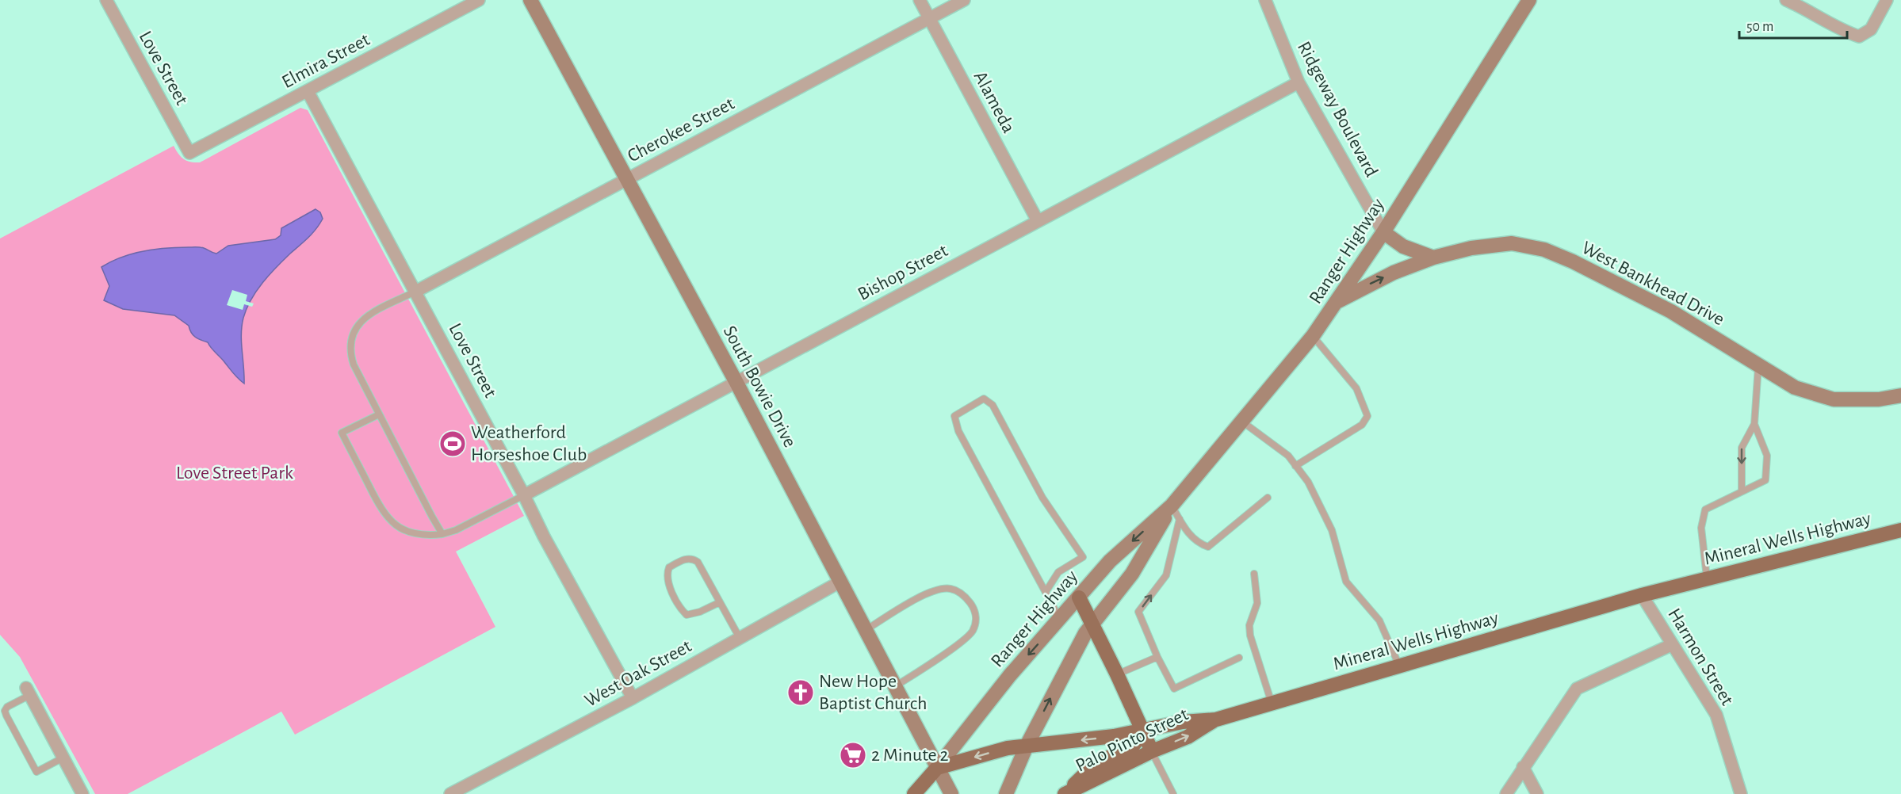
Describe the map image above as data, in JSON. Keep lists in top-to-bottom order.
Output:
{
  "streets": {
    "main road": ["Mineral Wells Highway", "Palo Pinto Street"],
    "street": [
      "Elmira Street",
      "Love Street",
      "Alameda",
      "Ridgeway Boulevard",
      "Cherokee Street",
      "Ranger Highway",
      "Bishop Street",
      "West Bankhead Drive",
      "South Bowie Drive",
      "Harmon Street",
      "West Oak Street"
    ]
  },
  "crossings": [
    ["Elmira Street", "Love Street"],
    ["Love Street", "Cherokee Street"],
    ["Love Street", "Bishop Street"],
    ["Love Street", "West Oak Street"],
    ["Alameda", "Cherokee Street"],
    ["Alameda", "Bishop Street"],
    ["Ridgeway Boulevard", "Ranger Highway"],
    ["Ridgeway Boulevard", "Bishop Street"],
    ["Cherokee Street", "South Bowie Drive"],
    ["Ranger Highway", "West Bankhead Drive"],
    ["Ranger Highway", "South Bowie Drive"],
    ["Ranger Highway", "Mineral Wells Highway"],
    ["Bishop Street", "South Bowie Drive"],
    ["South Bowie Drive", "Mineral Wells Highway"],
    ["South Bowie Drive", "West Oak Street"],
    ["Mineral Wells Highway", "Harmon Street"],
    ["Mineral Wells Highway", "Palo Pinto Street"]
  ],
  "one_way": ["Palo Pinto Street"],
  "parks": ["Love Street Park"],
  "places": {
    "sports": ["Weatherford Horseshoe Club"],
    "church": ["New Hope Baptist Church"],
    "supermarket": ["2 Minute 2"]
  },
  "scale_bar": "50 m"
}
